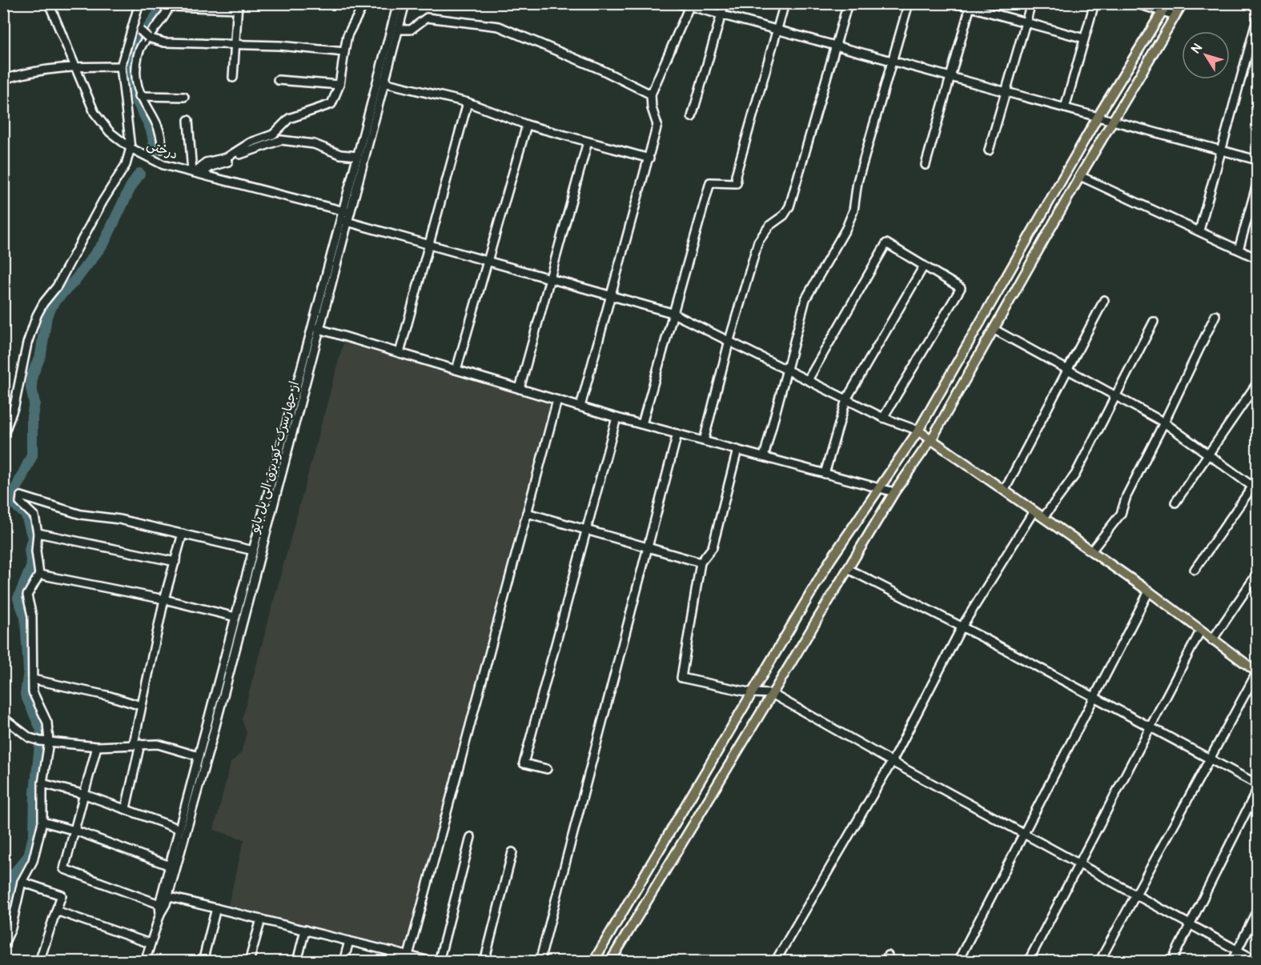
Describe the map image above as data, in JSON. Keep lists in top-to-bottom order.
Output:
{
  "streets": {
    "street": ["درختی", "از جهارسرک-کودبرق الی پل بایو"]
  },
  "crossings": [
    ["درختی", "از جهارسرک-کودبرق الی پل بایو"]
  ],
  "north": "top left"
}
